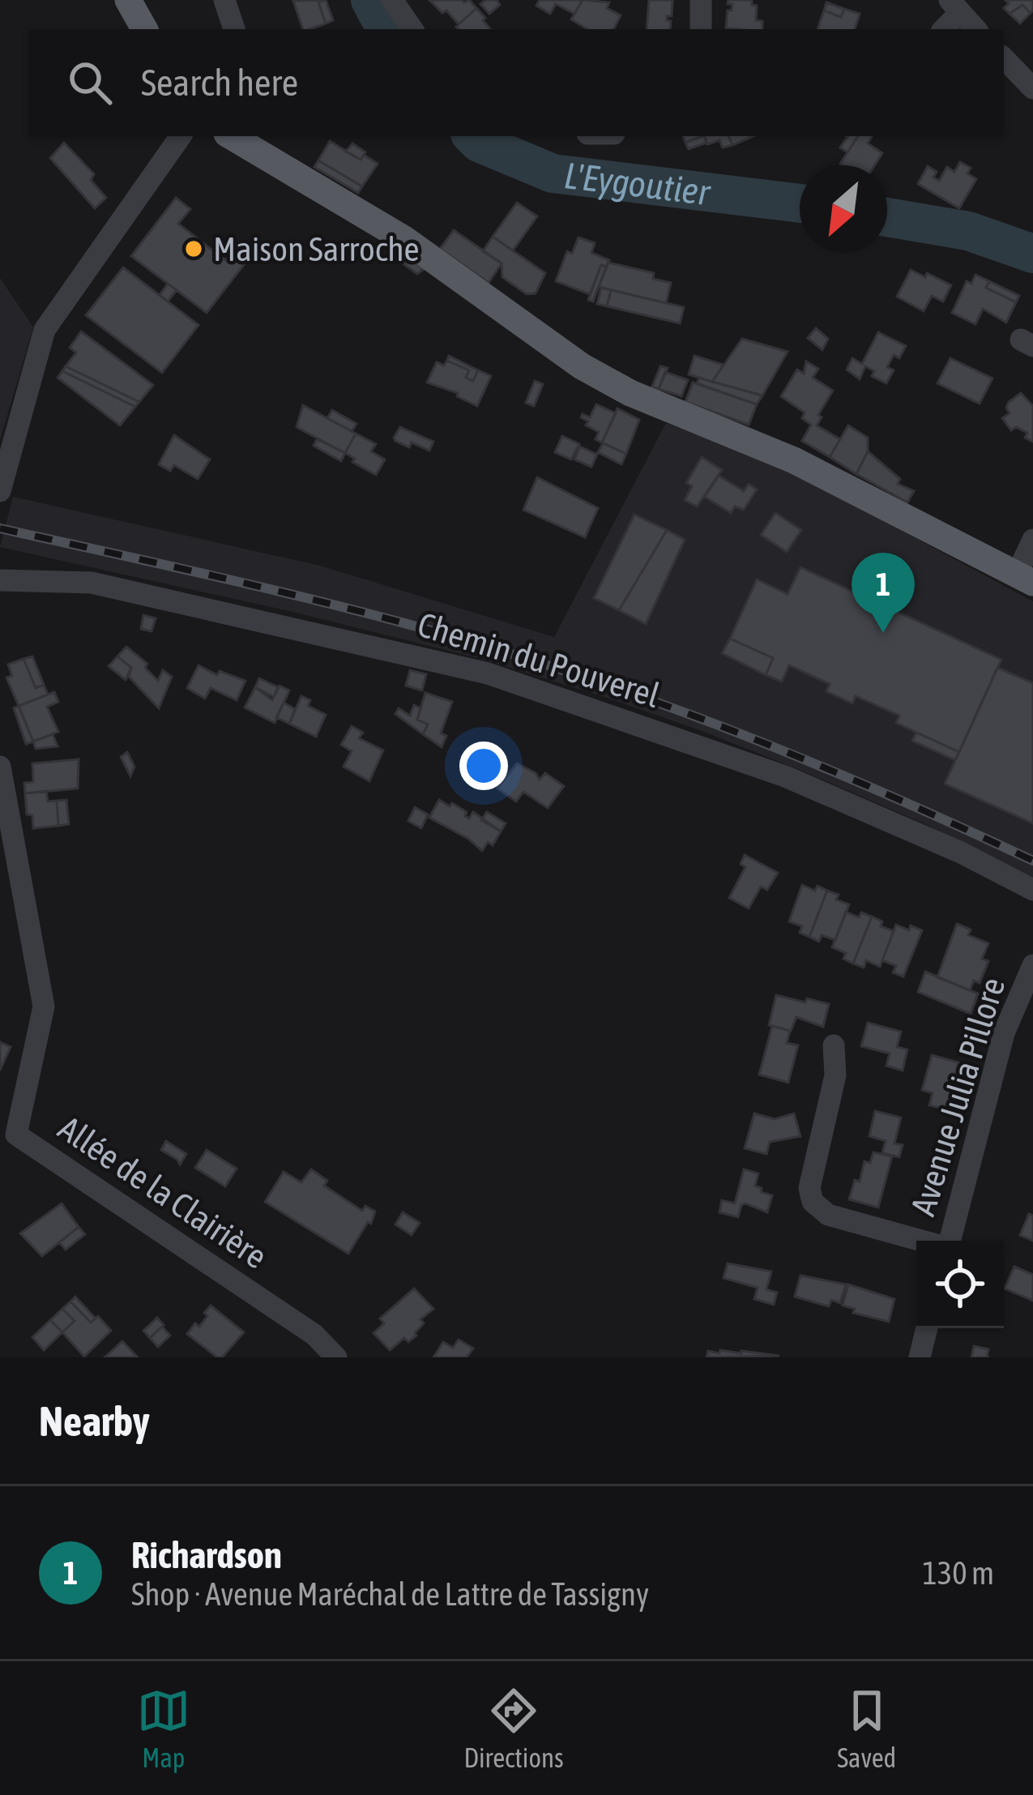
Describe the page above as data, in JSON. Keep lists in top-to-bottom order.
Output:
{
  "streets": {
    "street": ["Chemin du Pouverel", "Avenue Julia Pillore", "Allée de la Clairière"]
  },
  "water": ["L'Eygoutier"],
  "places": ["Maison Sarroche"],
  "north": "bottom left",
  "page": {
    "search": "Search here",
    "pins": "1",
    "heading": "Nearby",
    "list": [
      {
        "mark": "1",
        "name": "Richardson",
        "note": "Shop · Avenue Maréchal de Lattre de Tassigny",
        "value": "130 m"
      }
    ],
    "nav": ["Map", "Directions", "Saved"]
  }
}
